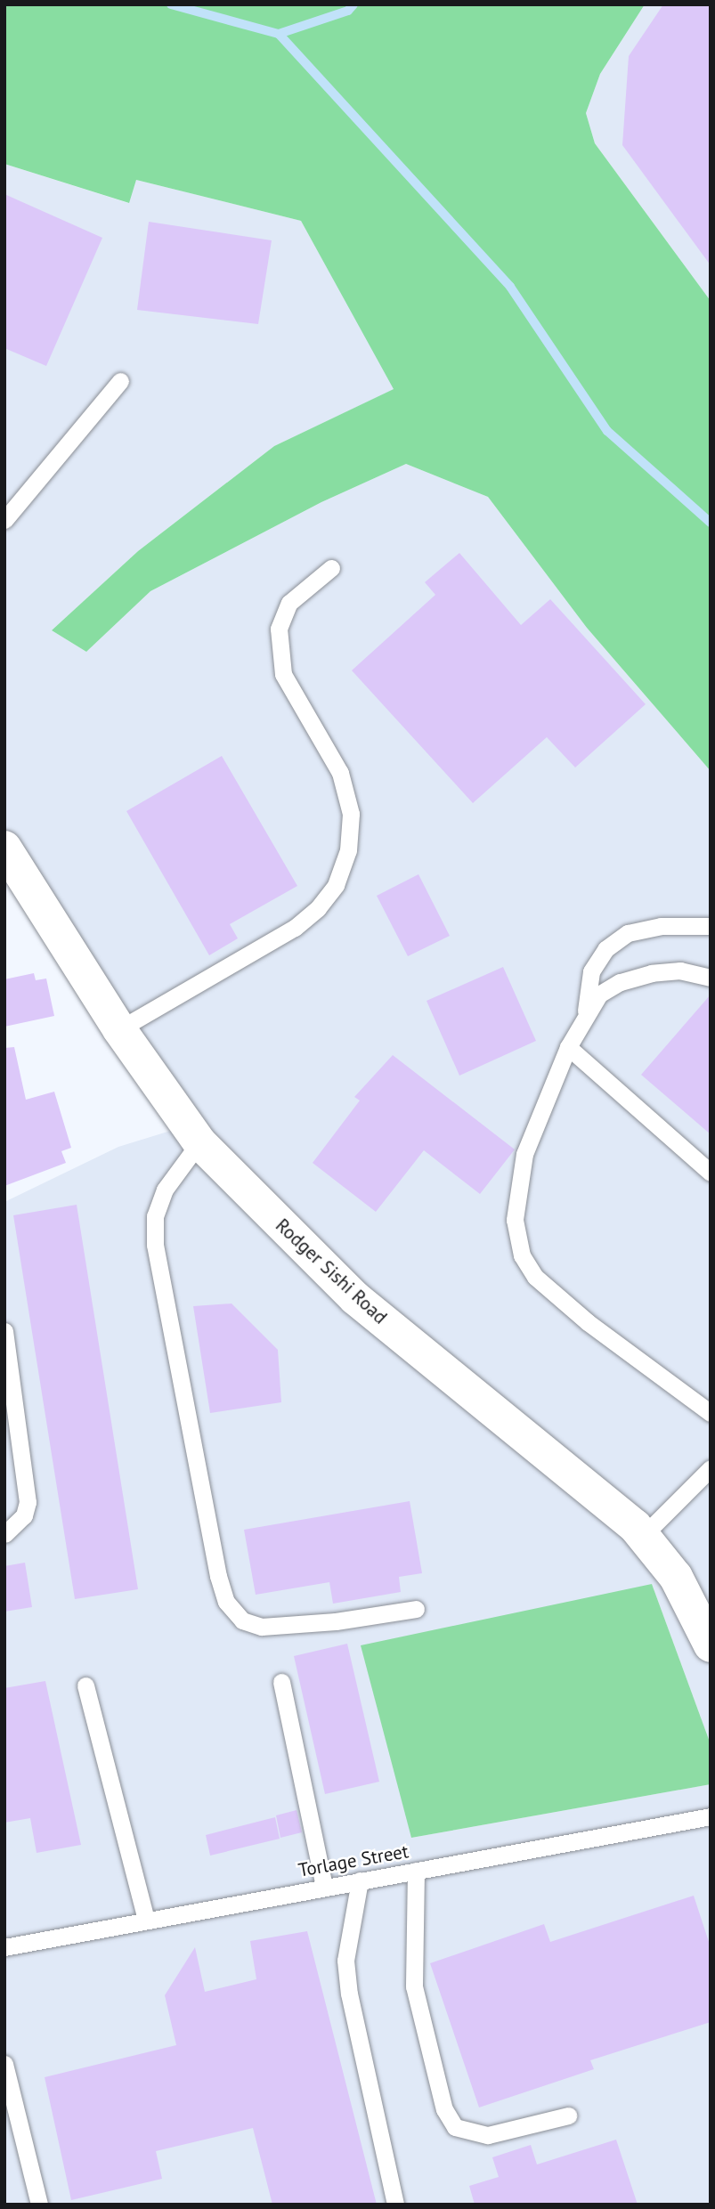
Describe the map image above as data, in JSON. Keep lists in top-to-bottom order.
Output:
{
  "streets": {
    "street": ["Rodger Sishi Road"],
    "lane": ["Torlage Street"]
  }
}
